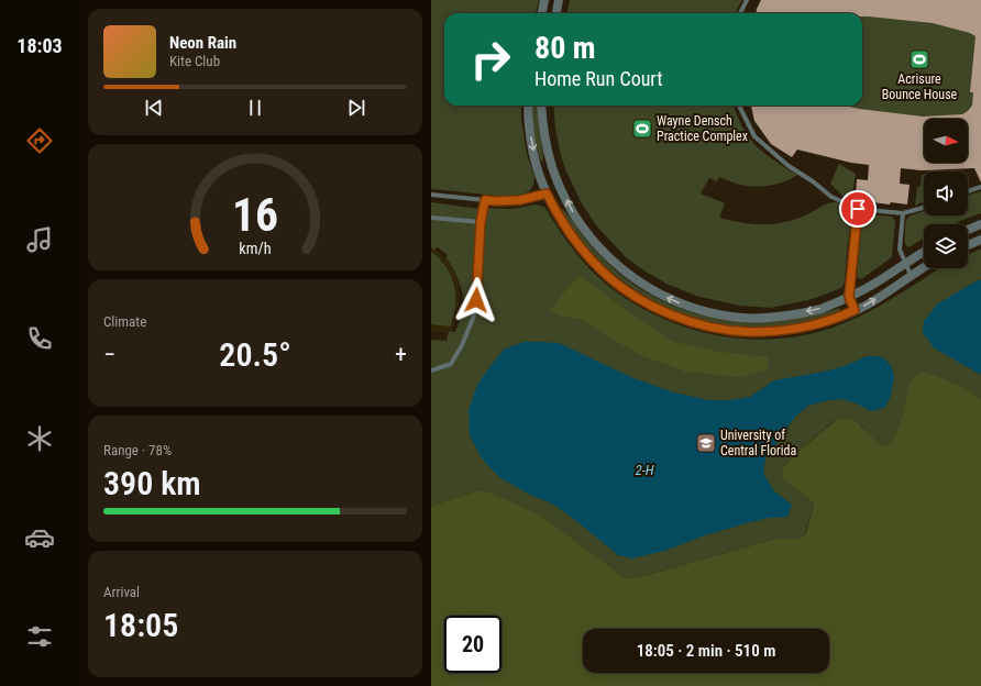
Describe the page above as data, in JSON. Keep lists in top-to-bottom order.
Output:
{
  "water": ["2-H"],
  "places": {
    "sports": ["Acrisure Bounce House", "Wayne Densch Practice Complex"],
    "school or university": ["University of Central Florida"]
  },
  "north": "right",
  "page": {
    "tabs": "18:03",
    "turn": ["80 m", "Home Run Court"],
    "song": ["Neon Rain", "Kite Club"],
    "tile": [
      "Climate",
      ["Range · 78%", "390 km"],
      ["Arrival", "18:05"]
    ],
    "heat": ["−", "20.5°", "+"],
    "limit": "20",
    "trip": "18:05 · 2 min · 510 m",
    "gauge": ["16", "km/h"]
  }
}
